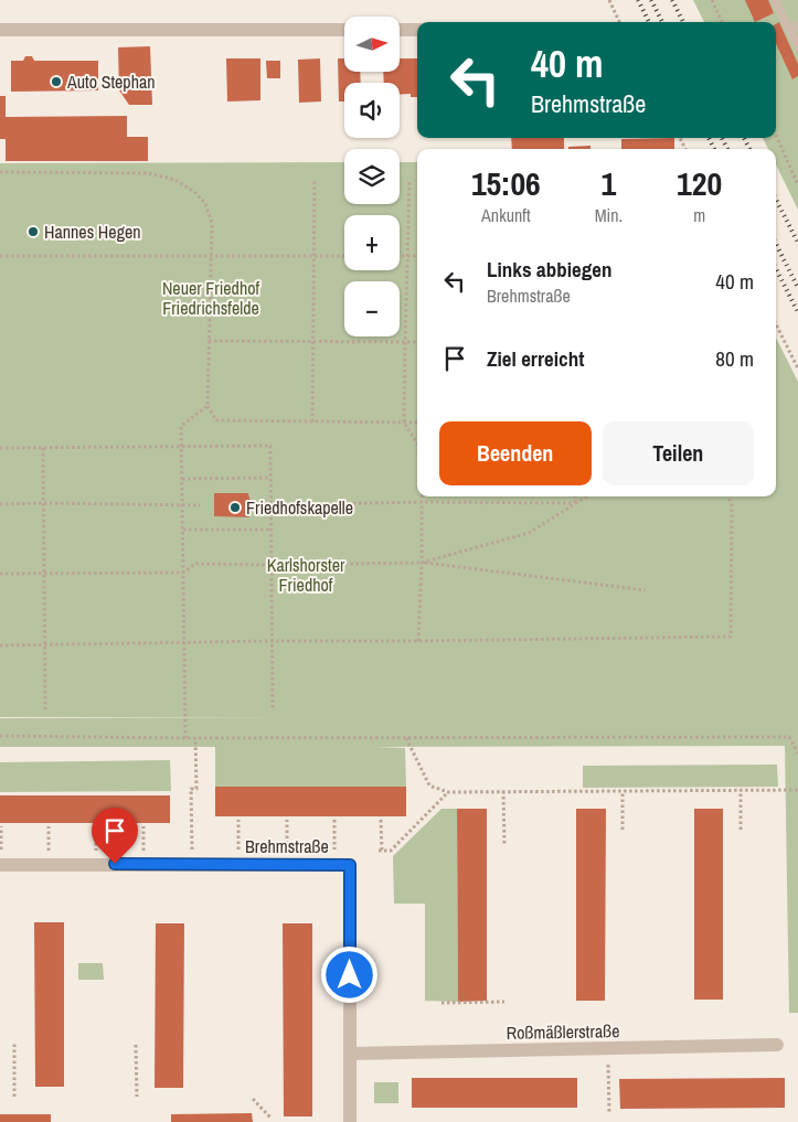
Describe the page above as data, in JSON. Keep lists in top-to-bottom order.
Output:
{
  "streets": {
    "street": ["Brehmstraße", "Roßmäßlerstraße"]
  },
  "crossings": [
    ["Brehmstraße", "Roßmäßlerstraße"]
  ],
  "parks": ["Neuer Friedhof Friedrichsfelde", "Karlshorster Friedhof"],
  "places": ["Auto Stephan", "Hannes Hegen", "Friedhofskapelle"],
  "north": "right",
  "page": {
    "map_buttons": ["+", "−"],
    "turn": ["40 m", "Brehmstraße"],
    "eta": [
      "15:06",
      "Ankunft",
      "1",
      "Min.",
      "120",
      "m"
    ],
    "list": [
      {
        "name": "Links abbiegen",
        "note": "Brehmstraße",
        "value": "40 m"
      },
      {
        "name": "Ziel erreicht",
        "value": "80 m"
      }
    ],
    "buttons": ["Beenden", "Teilen"]
  }
}
